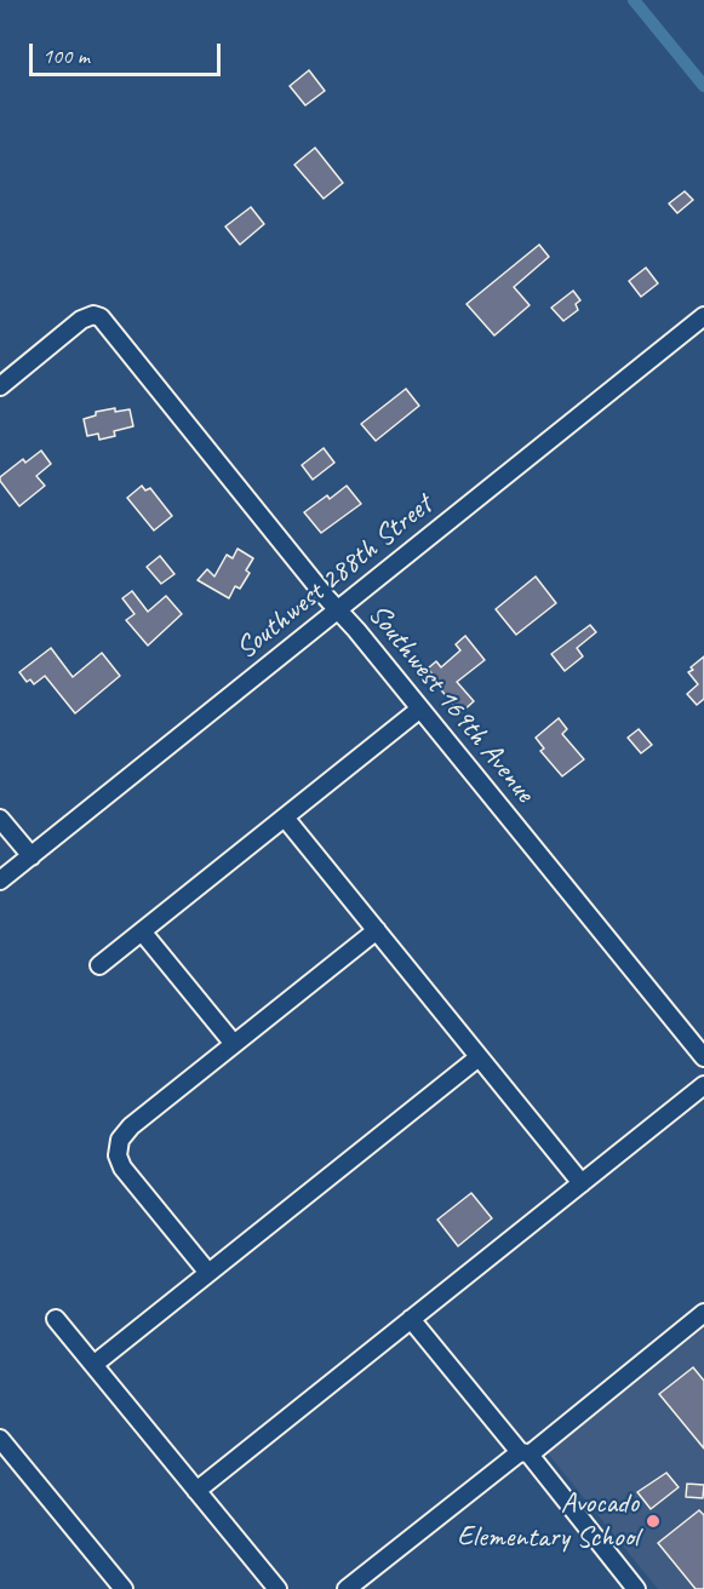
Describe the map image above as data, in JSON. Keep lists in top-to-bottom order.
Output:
{
  "streets": {
    "street": ["Southwest 288th Street", "Southwest 169th Avenue"]
  },
  "crossings": [
    ["Southwest 288th Street", "Southwest 169th Avenue"]
  ],
  "places": ["Avocado Elementary School"],
  "scale_bar": "100 m"
}
